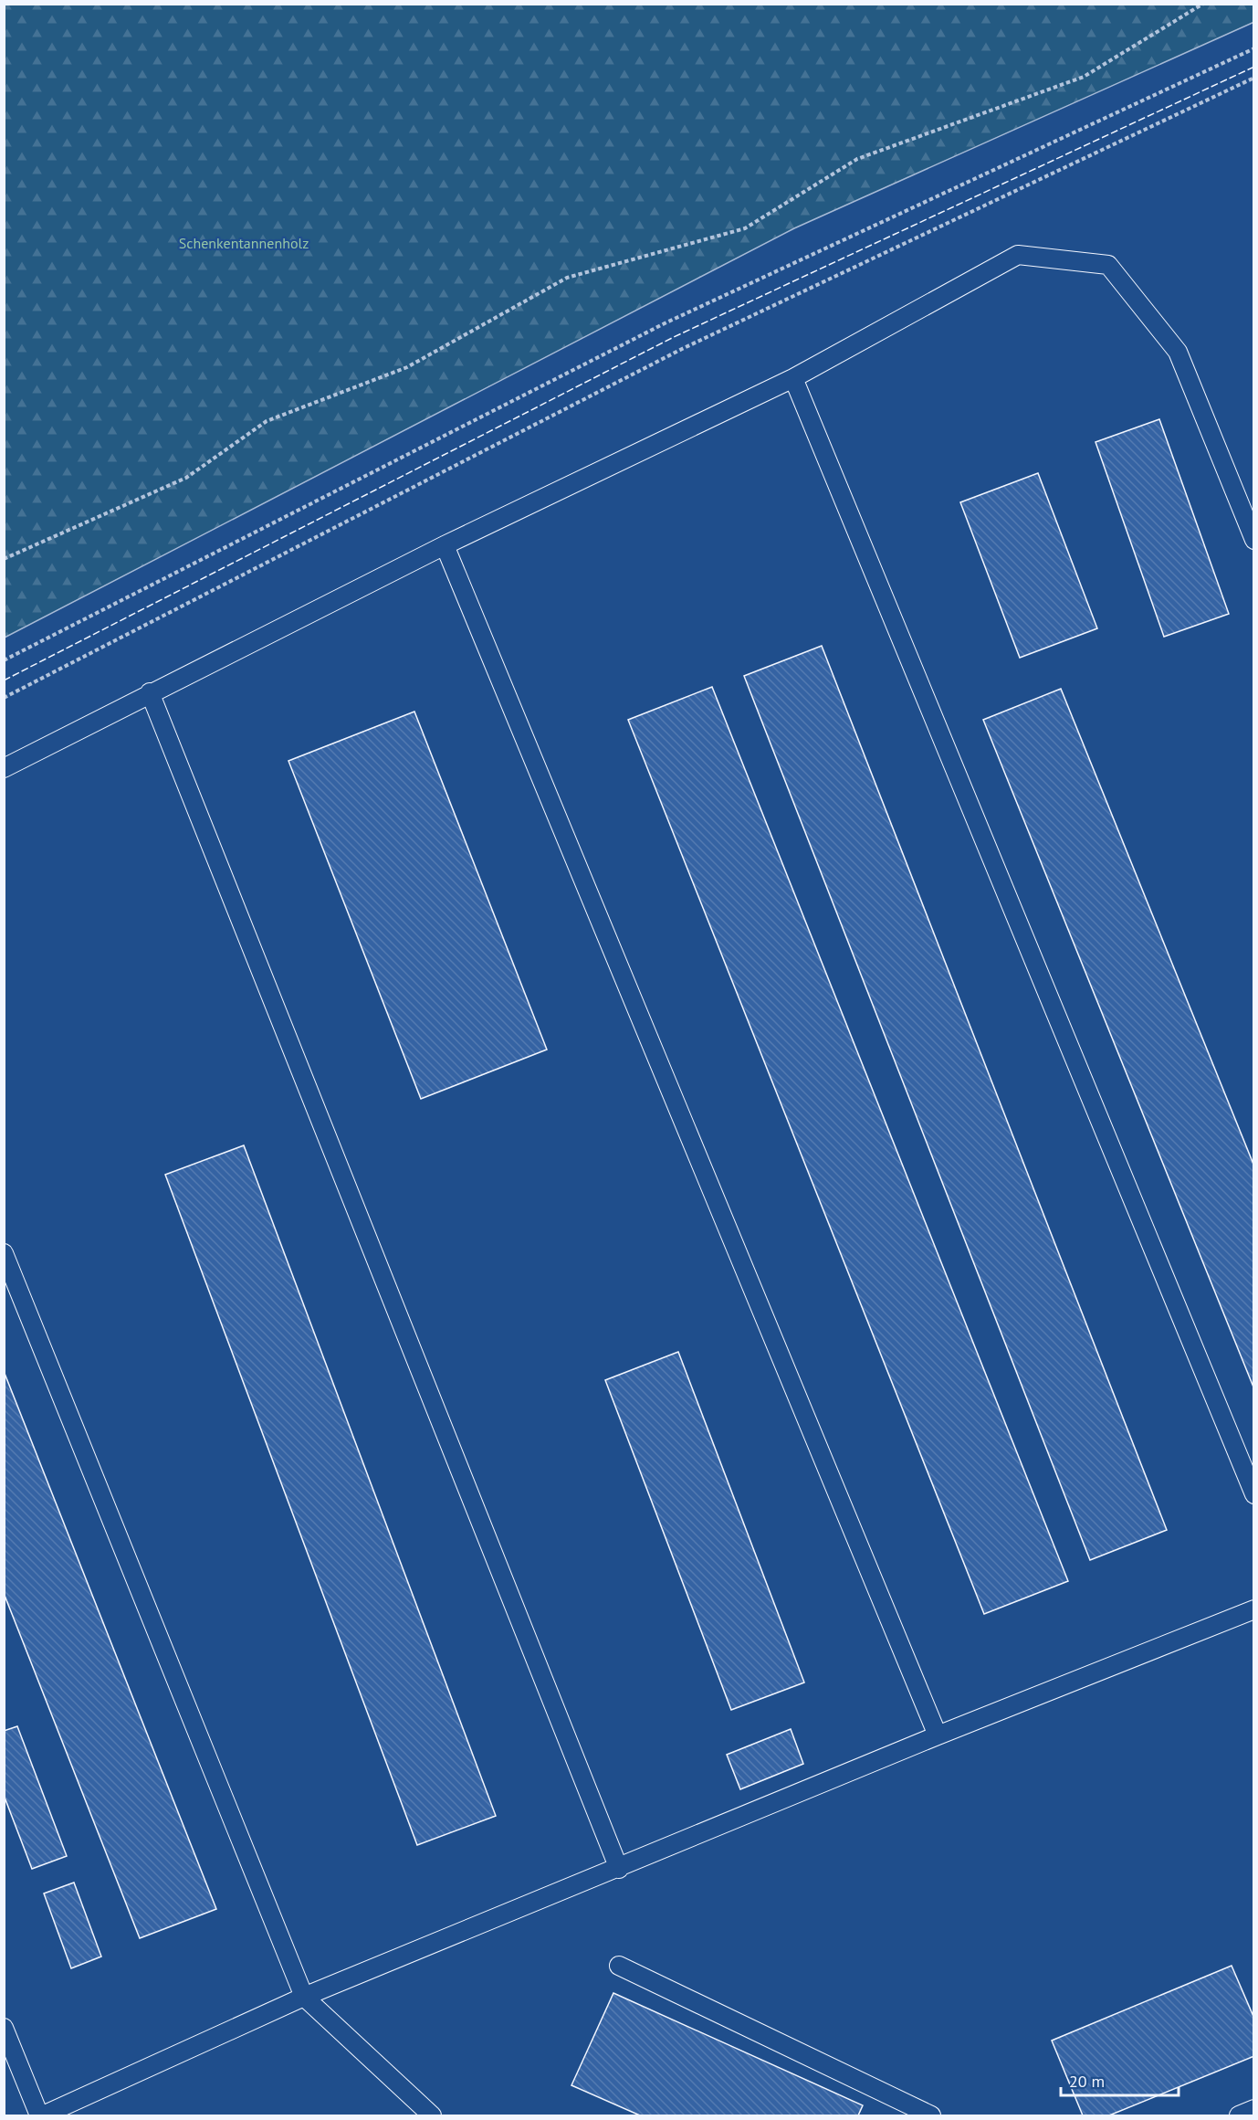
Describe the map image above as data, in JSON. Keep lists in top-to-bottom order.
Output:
{
  "parks": ["Schenkentannenholz"],
  "scale_bar": "20 m"
}
